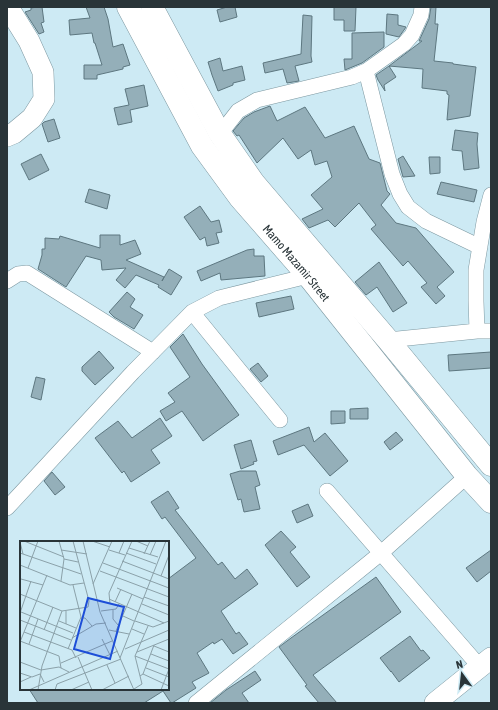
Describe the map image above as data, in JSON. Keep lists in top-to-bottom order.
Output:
{
  "streets": {
    "main road": ["Mamo Mazamir Street"]
  },
  "north": "top"
}
